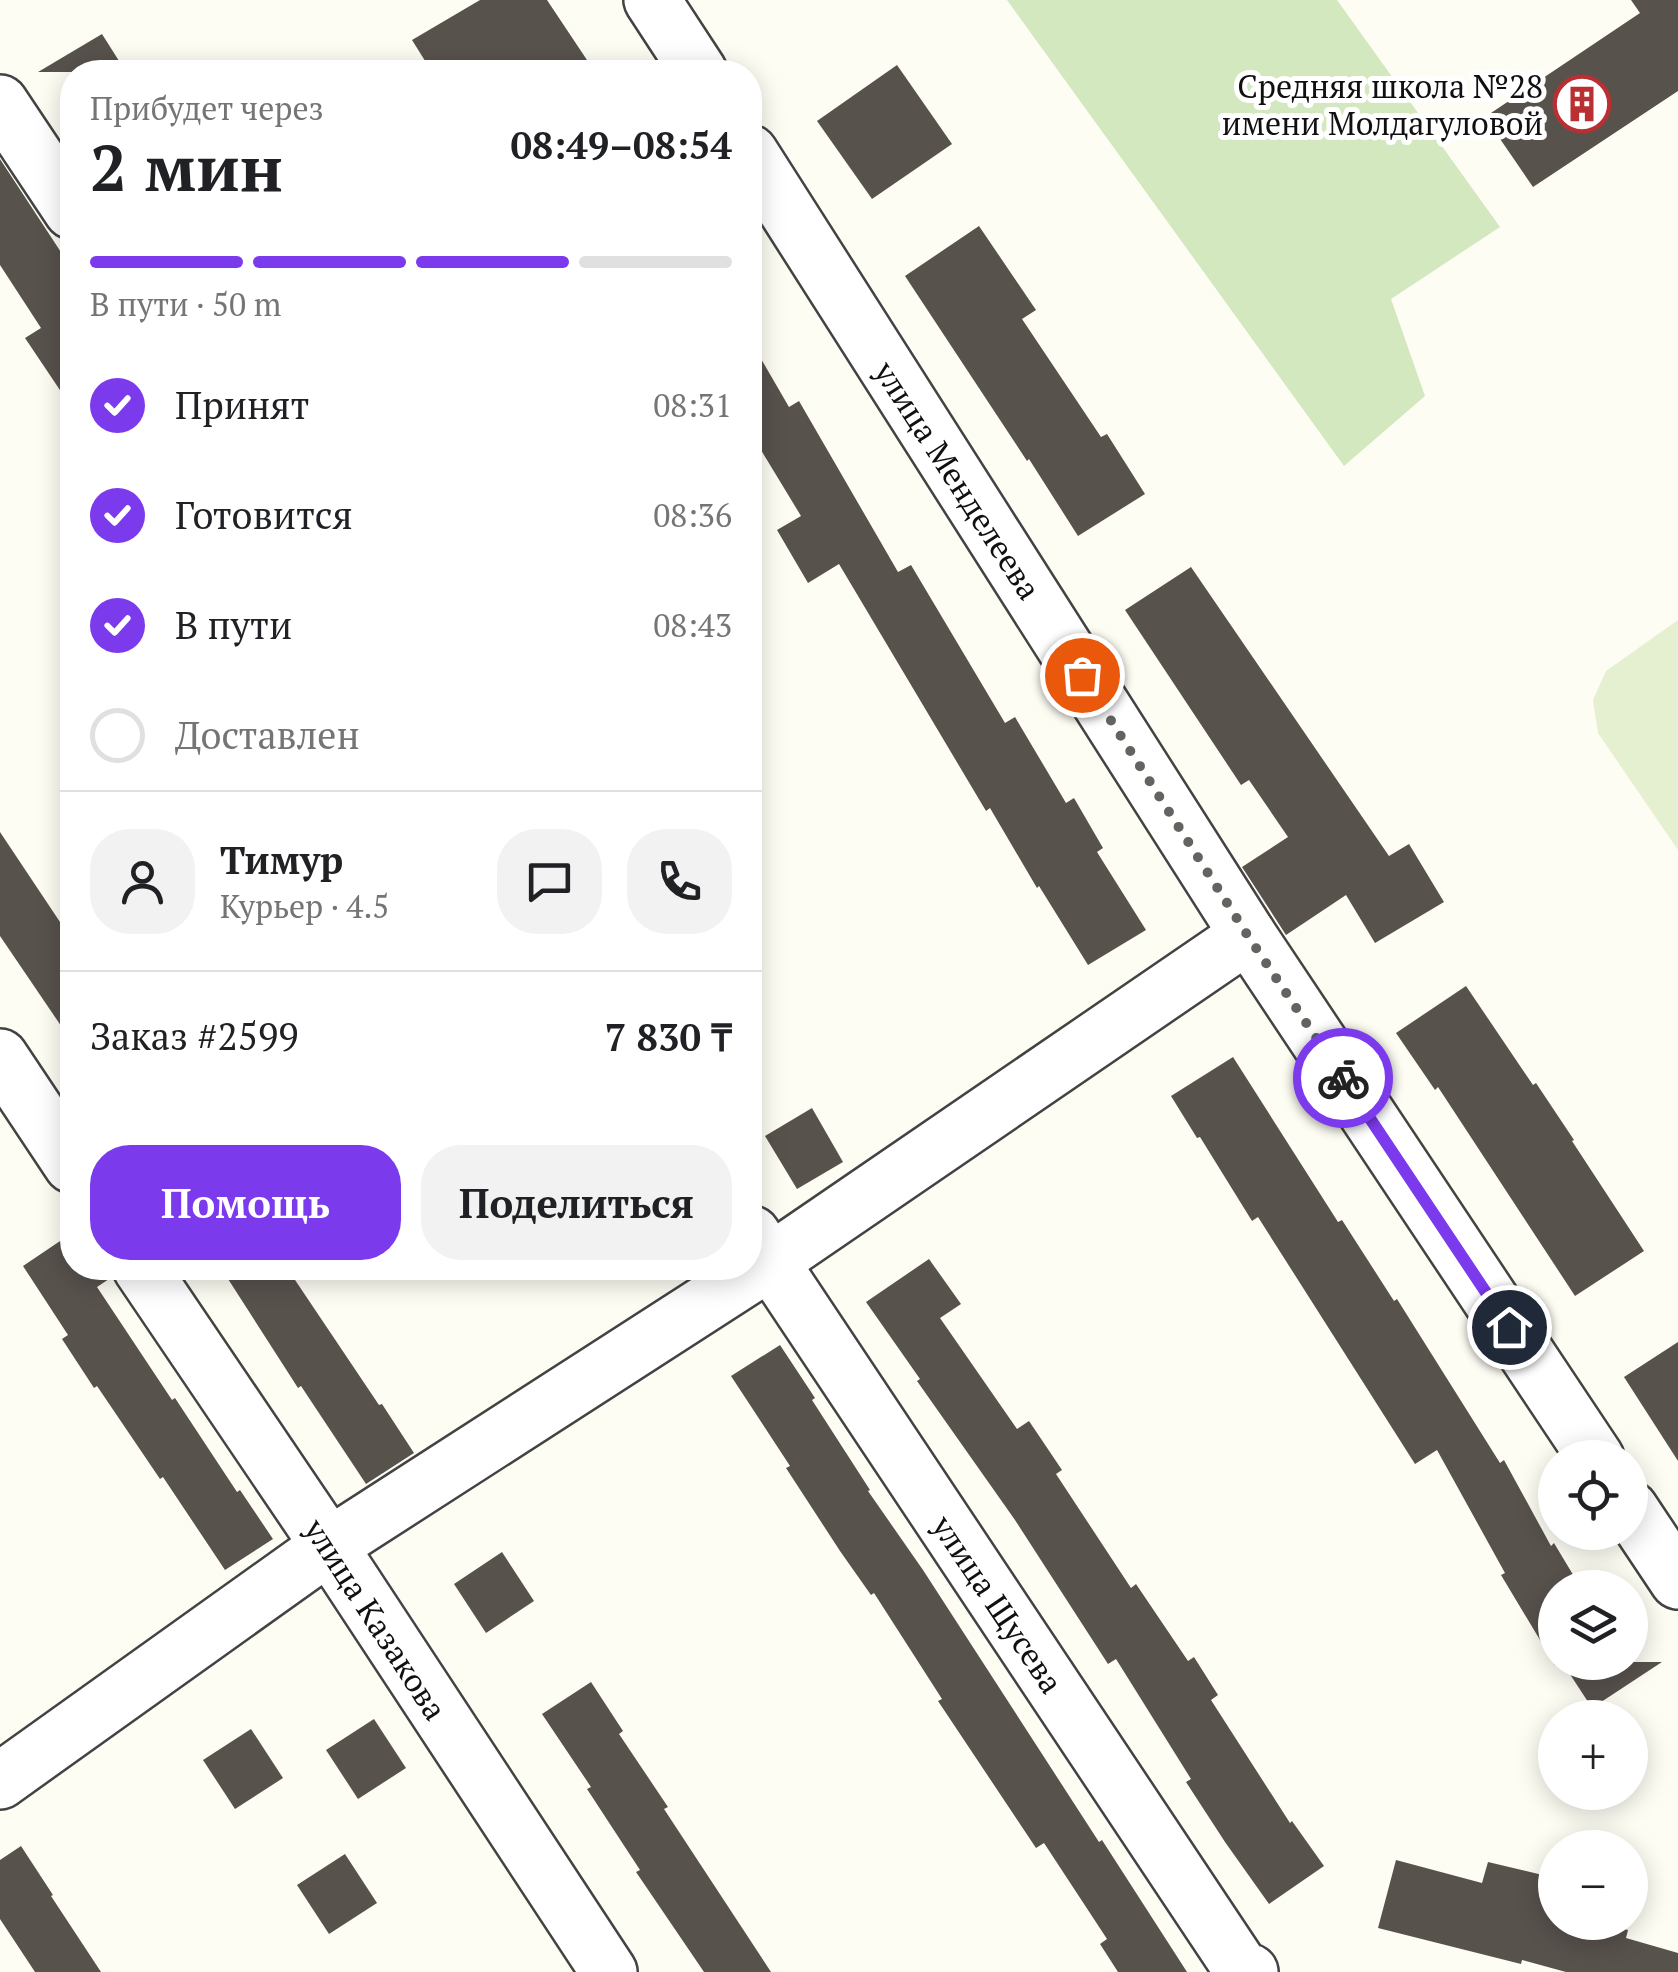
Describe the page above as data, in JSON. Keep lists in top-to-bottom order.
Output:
{
  "streets": {
    "street": ["улица Менделеева", "улица Щусева", "улица Казакова"]
  },
  "places": {
    "building": ["Средняя школа №28 имени Молдагуловой"]
  },
  "page": {
    "heading": ["2 мин", "Прибудет через", "08:49–08:54"],
    "panel": [
      "Тимур",
      "Курьер · 4.5",
      "Заказ #2599",
      "7 830 ₸"
    ],
    "bar": "В пути · 50 m",
    "list": [
      ["Принят", "08:31"],
      ["Готовится", "08:36"],
      ["В пути", "08:43"],
      "Доставлен"
    ],
    "buttons": ["Помощь", "Поделиться"],
    "map_buttons": ["+", "−"]
  }
}
